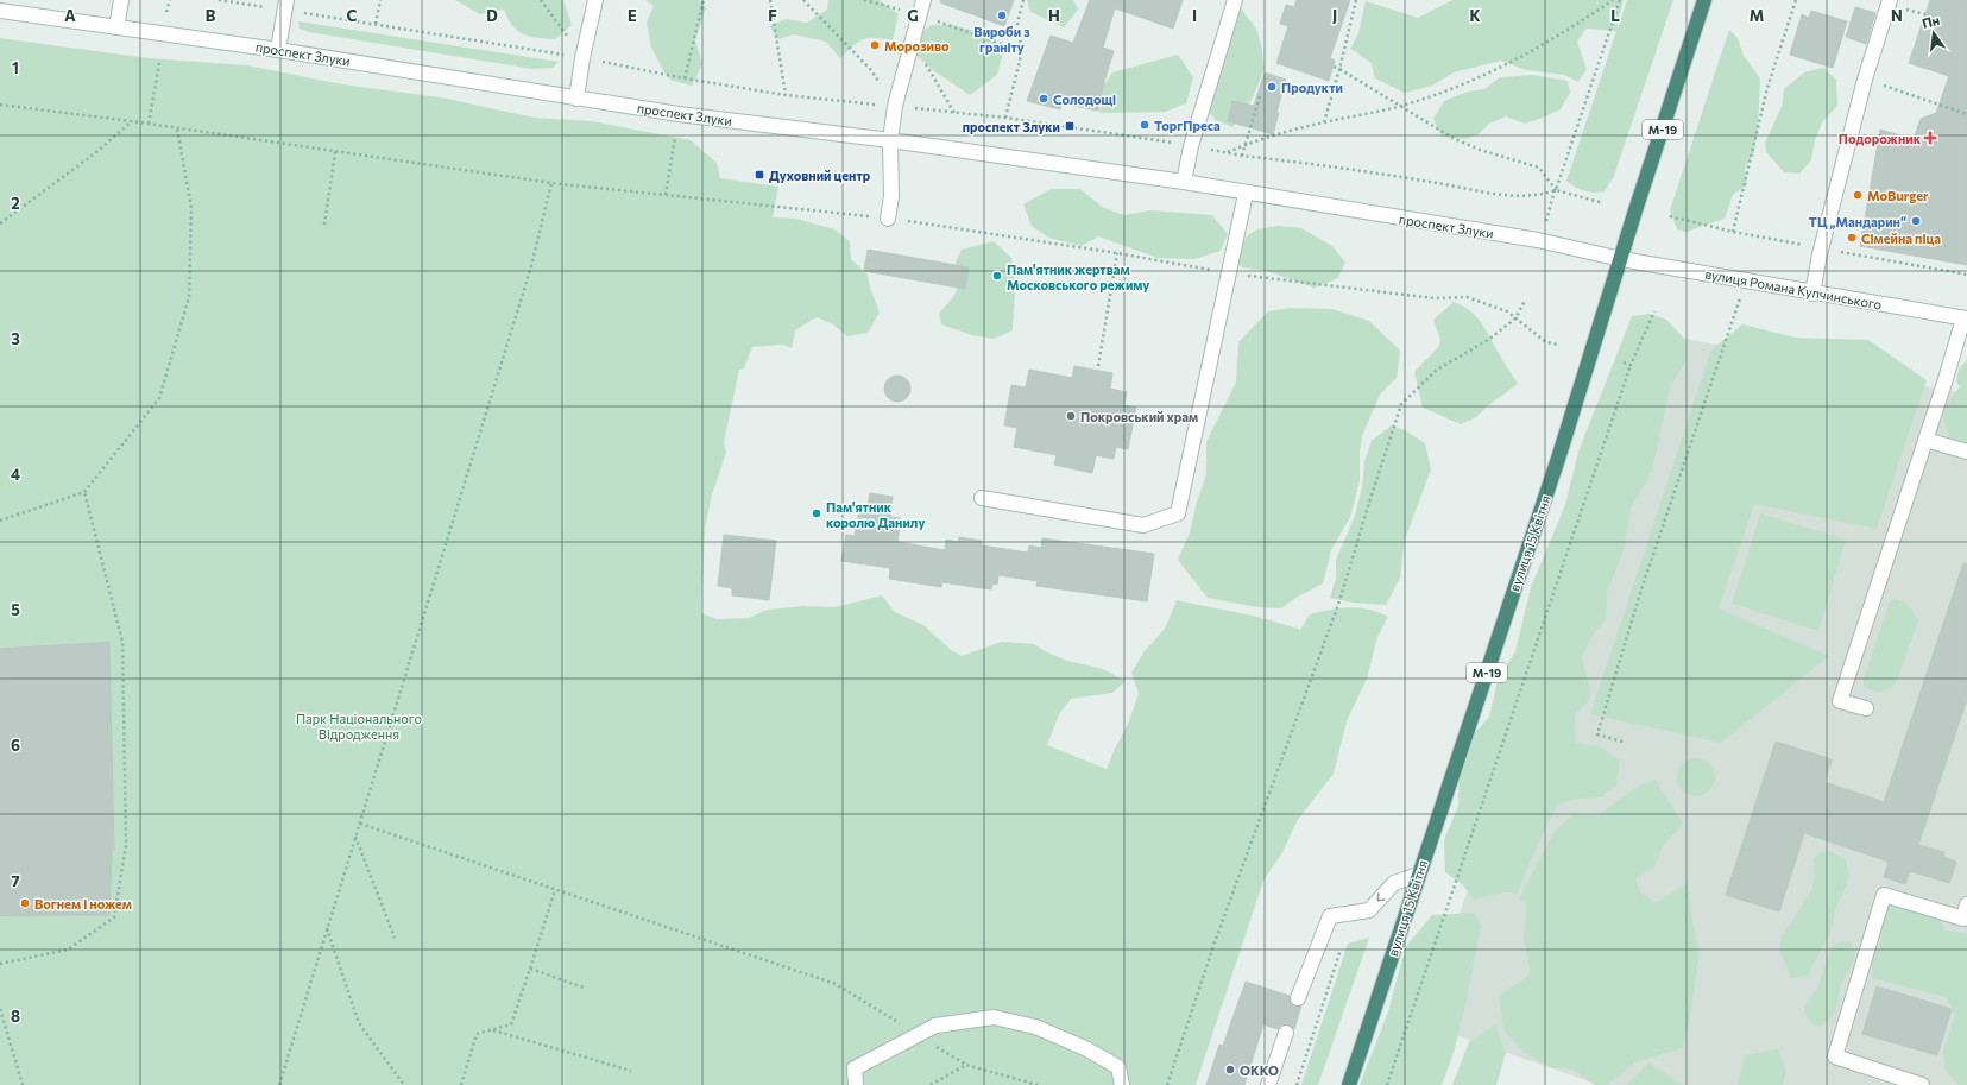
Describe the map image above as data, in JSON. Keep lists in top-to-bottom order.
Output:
{
  "streets": {
    "highway": ["М-19", "вулиця 15 Квітня"],
    "main road": ["проспект Злуки", "вулиця Романа Купчинського"]
  },
  "crossings": [
    ["проспект Злуки", "вулиця Романа Купчинського"],
    ["проспект Злуки", "вулиця 15 Квітня"],
    ["вулиця Романа Купчинського", "вулиця 15 Квітня"]
  ],
  "parks": ["Парк Національного Відродження"],
  "places": {
    "other": [
      "Вироби з граніту",
      "Морозиво",
      "Продукти",
      "Солодощі",
      "ТоргПреса",
      "MoBurger",
      "ТЦ „Мандарин“",
      "Сімейна піца",
      "Пам'ятник жертвам Московського режиму",
      "Покровський храм",
      "Пам'ятник королю Данилу",
      "Вогнем і ножем",
      "ОККО"
    ],
    "transit": ["проспект Злуки", "Духовний центр"],
    "health": ["Подорожник"]
  },
  "north": "top",
  "grid": {
    "columns": [
      "A",
      "B",
      "C",
      "D",
      "E",
      "F",
      "G",
      "H",
      "I",
      "J",
      "K",
      "L",
      "M",
      "N"
    ],
    "rows": [
      "1",
      "2",
      "3",
      "4",
      "5",
      "6",
      "7",
      "8"
    ]
  }
}
